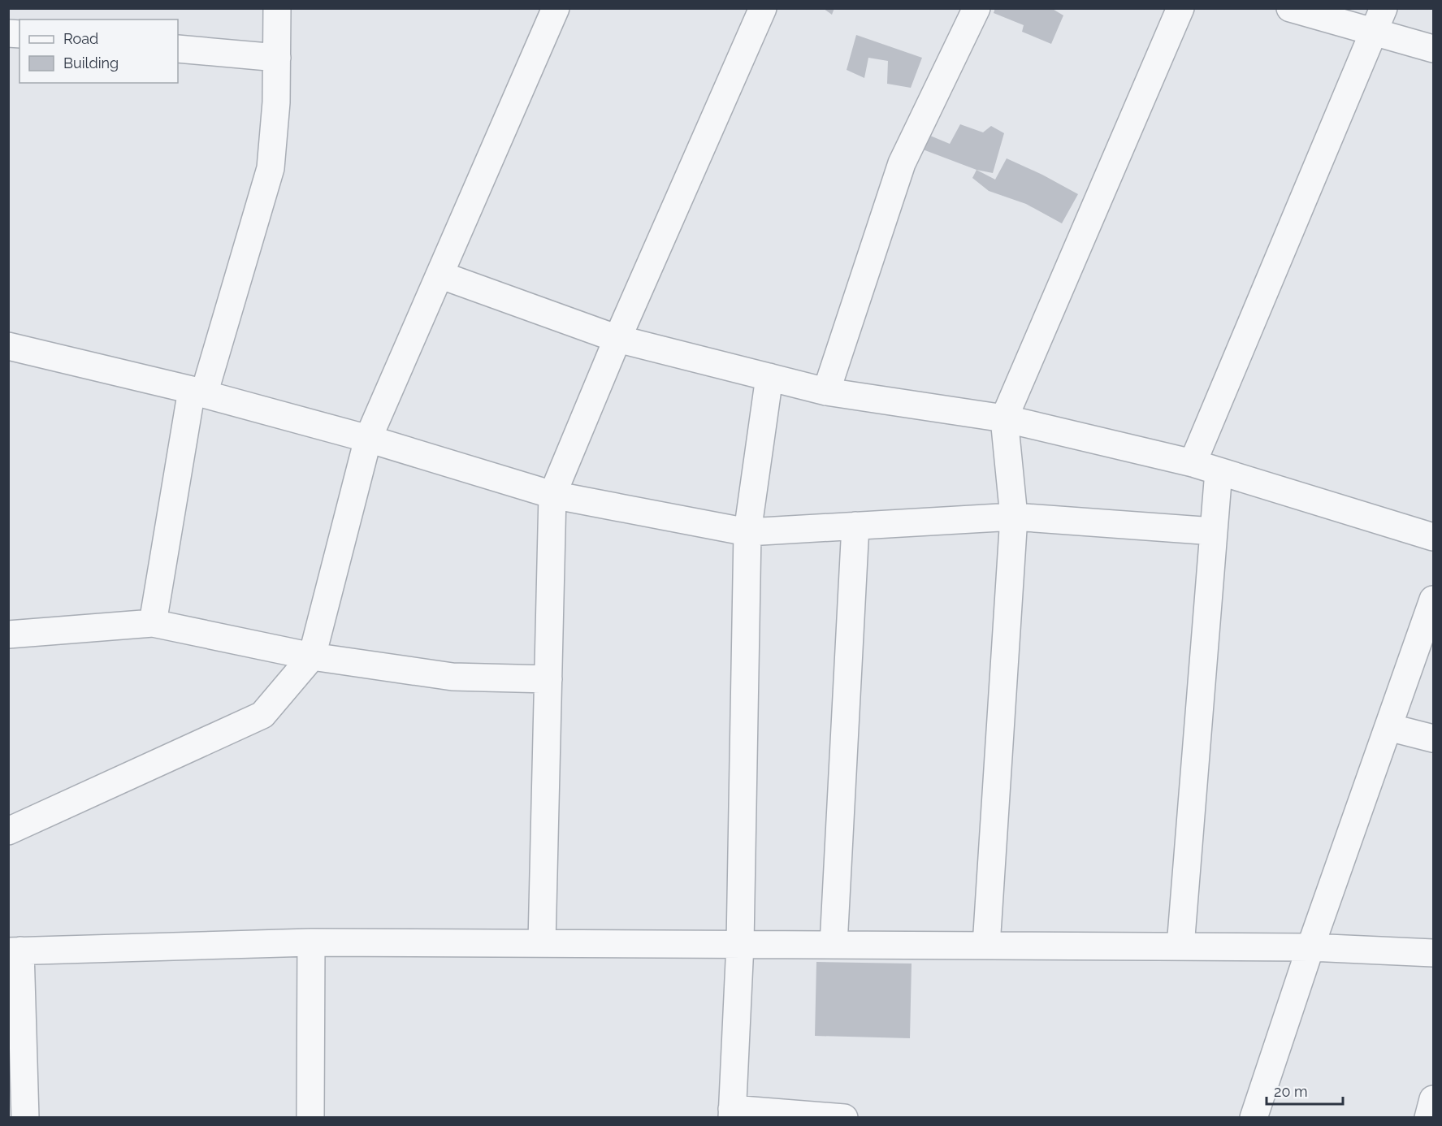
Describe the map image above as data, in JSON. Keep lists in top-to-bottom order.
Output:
{
  "legend": ["Road", "Building"],
  "scale_bar": "20 m"
}
